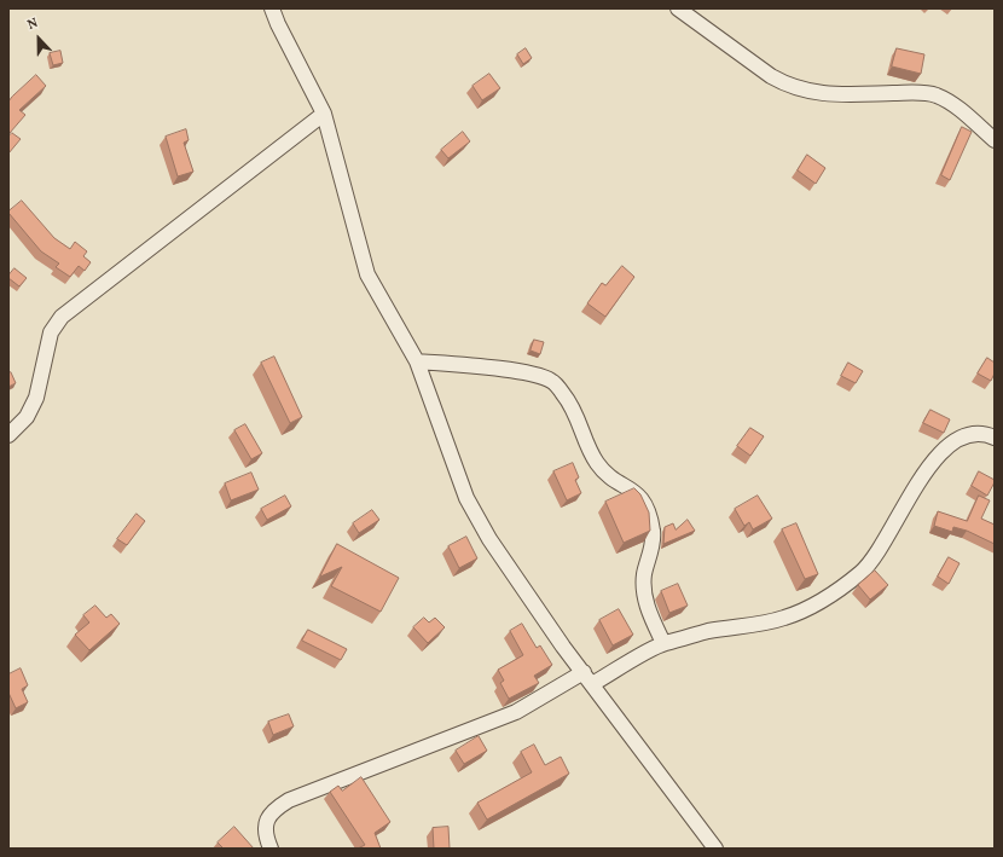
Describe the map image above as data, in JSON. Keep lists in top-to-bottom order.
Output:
{
  "north": "top"
}
